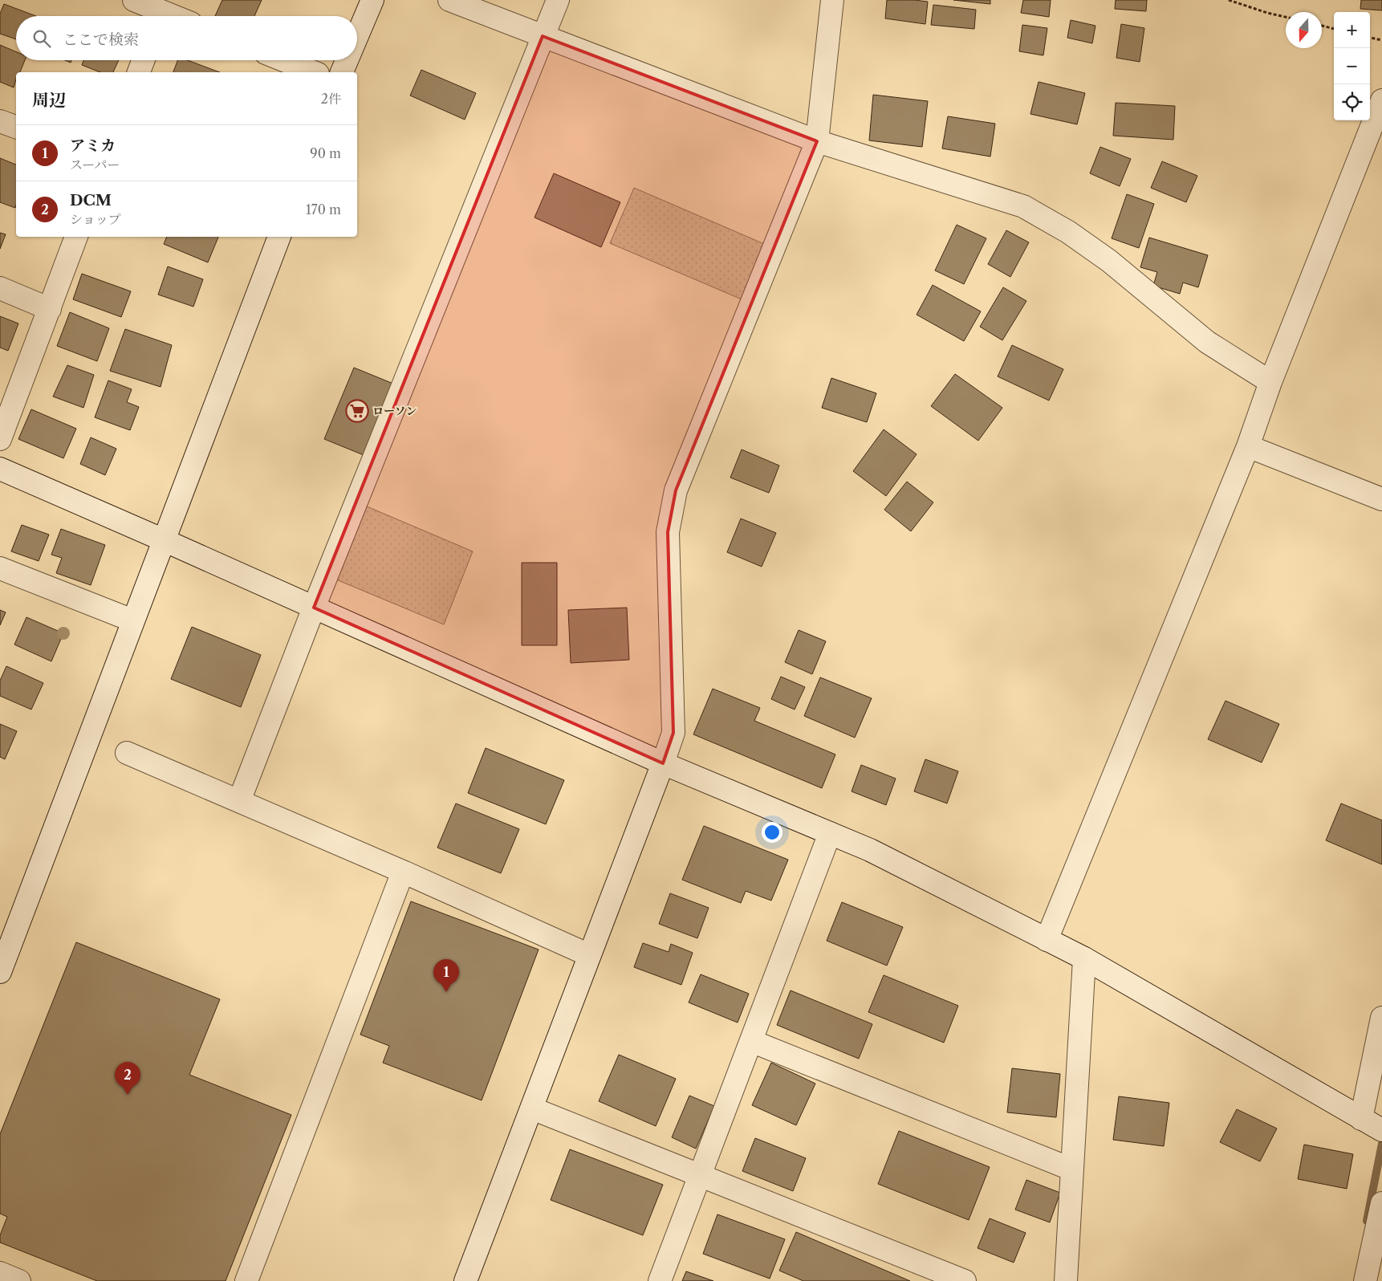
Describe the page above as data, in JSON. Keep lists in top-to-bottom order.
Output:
{
  "places": {
    "supermarket": ["ローソン"]
  },
  "north": "bottom",
  "page": {
    "map_buttons": ["+", "−"],
    "search": "ここで検索",
    "heading": ["周辺", "2件"],
    "list": [
      {
        "mark": "1",
        "name": "アミカ",
        "note": "スーパー",
        "value": "90 m"
      },
      {
        "mark": "2",
        "name": "DCM",
        "note": "ショップ",
        "value": "170 m"
      }
    ],
    "pins": ["1", "2"]
  }
}
